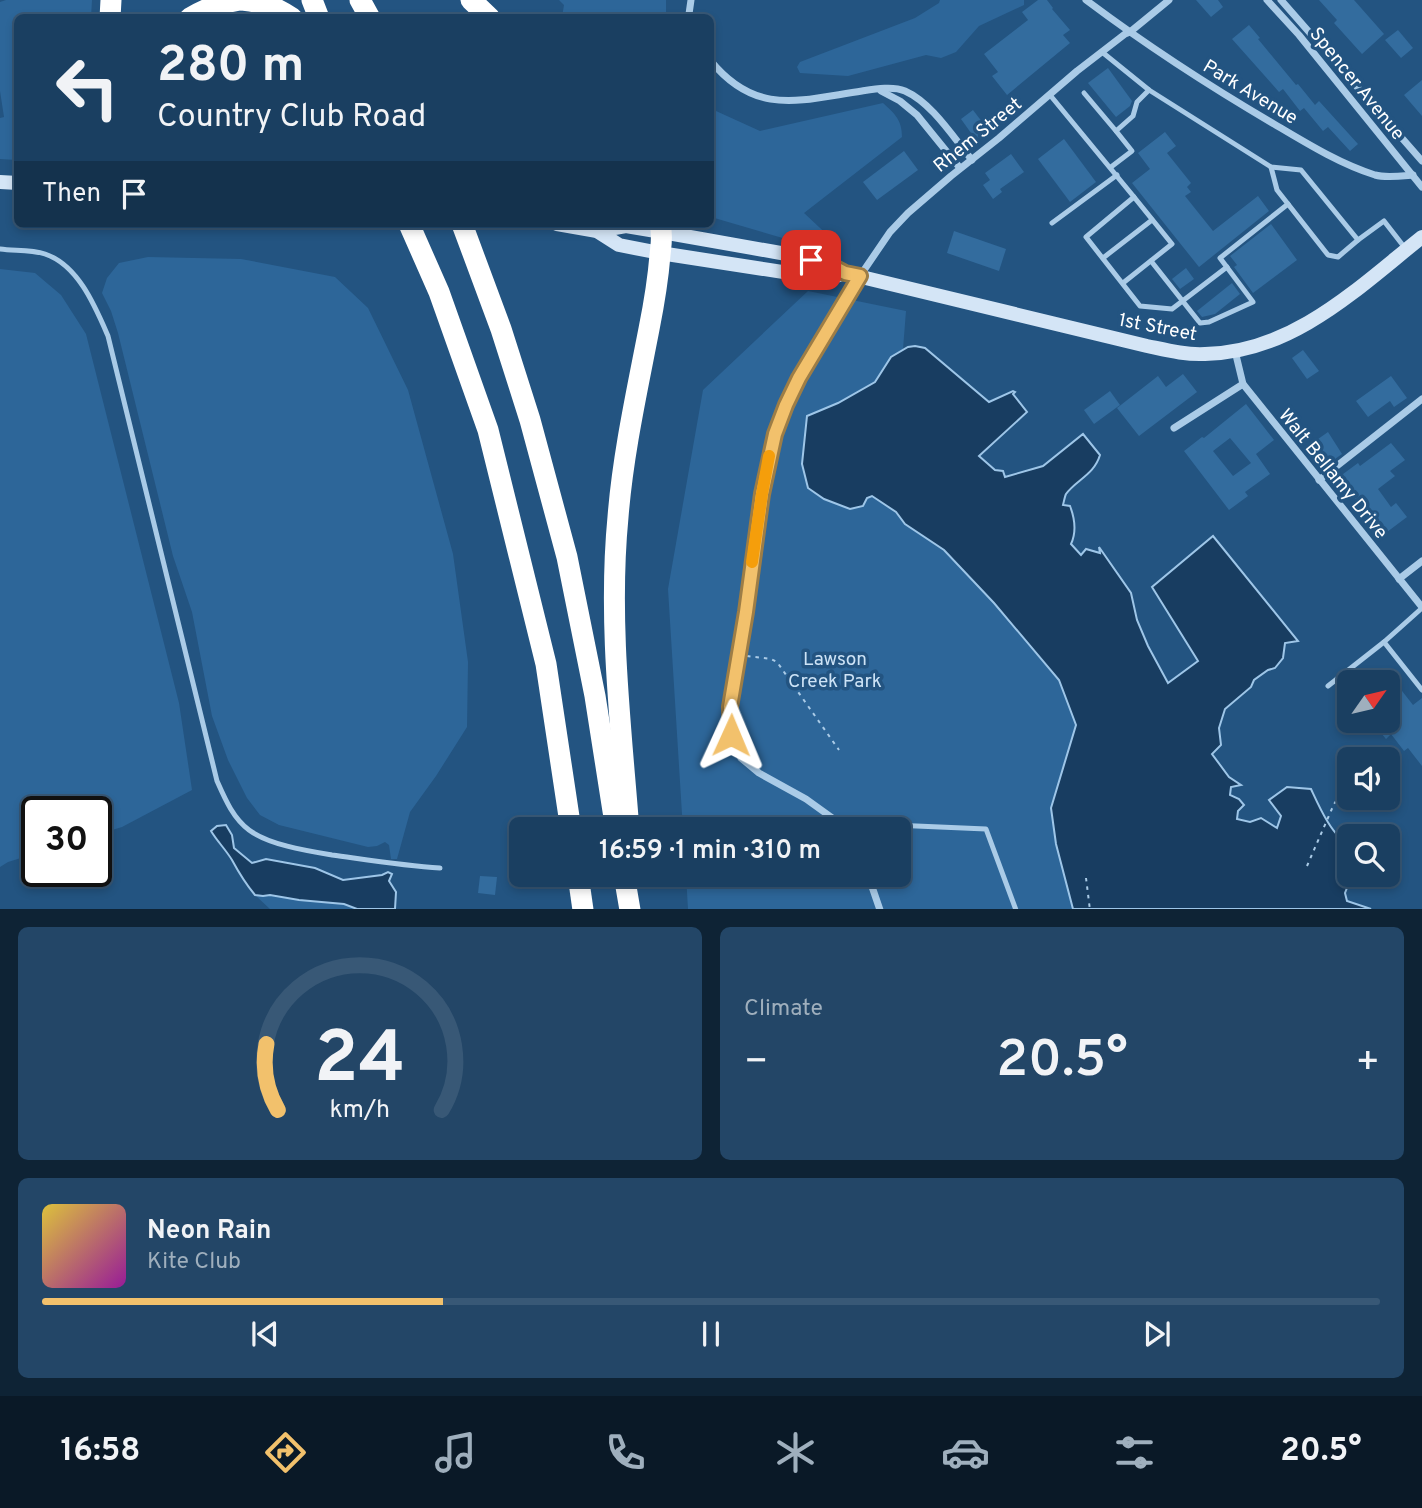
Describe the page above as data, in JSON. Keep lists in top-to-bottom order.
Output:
{
  "streets": {
    "main road": ["1st Street"],
    "street": [
      "Spencer Avenue",
      "Park Avenue",
      "Rhem Street",
      "Walt Bellamy Drive"
    ]
  },
  "crossings": [
    ["Spencer Avenue", "Park Avenue"],
    ["Park Avenue", "Rhem Street"],
    ["Rhem Street", "1st Street"],
    ["1st Street", "Walt Bellamy Drive"]
  ],
  "parks": ["Lawson Creek Park"],
  "north": "top right",
  "page": {
    "turn": ["280 m", "Country Club Road"],
    "then": "Then",
    "limit": "30",
    "trip": "16:59 · 1 min · 310 m",
    "tile": "Climate",
    "heat": ["−", "20.5°", "+"],
    "song": ["Neon Rain", "Kite Club"],
    "tabs": ["16:58", "20.5°"],
    "gauge": ["24", "km/h"]
  }
}
